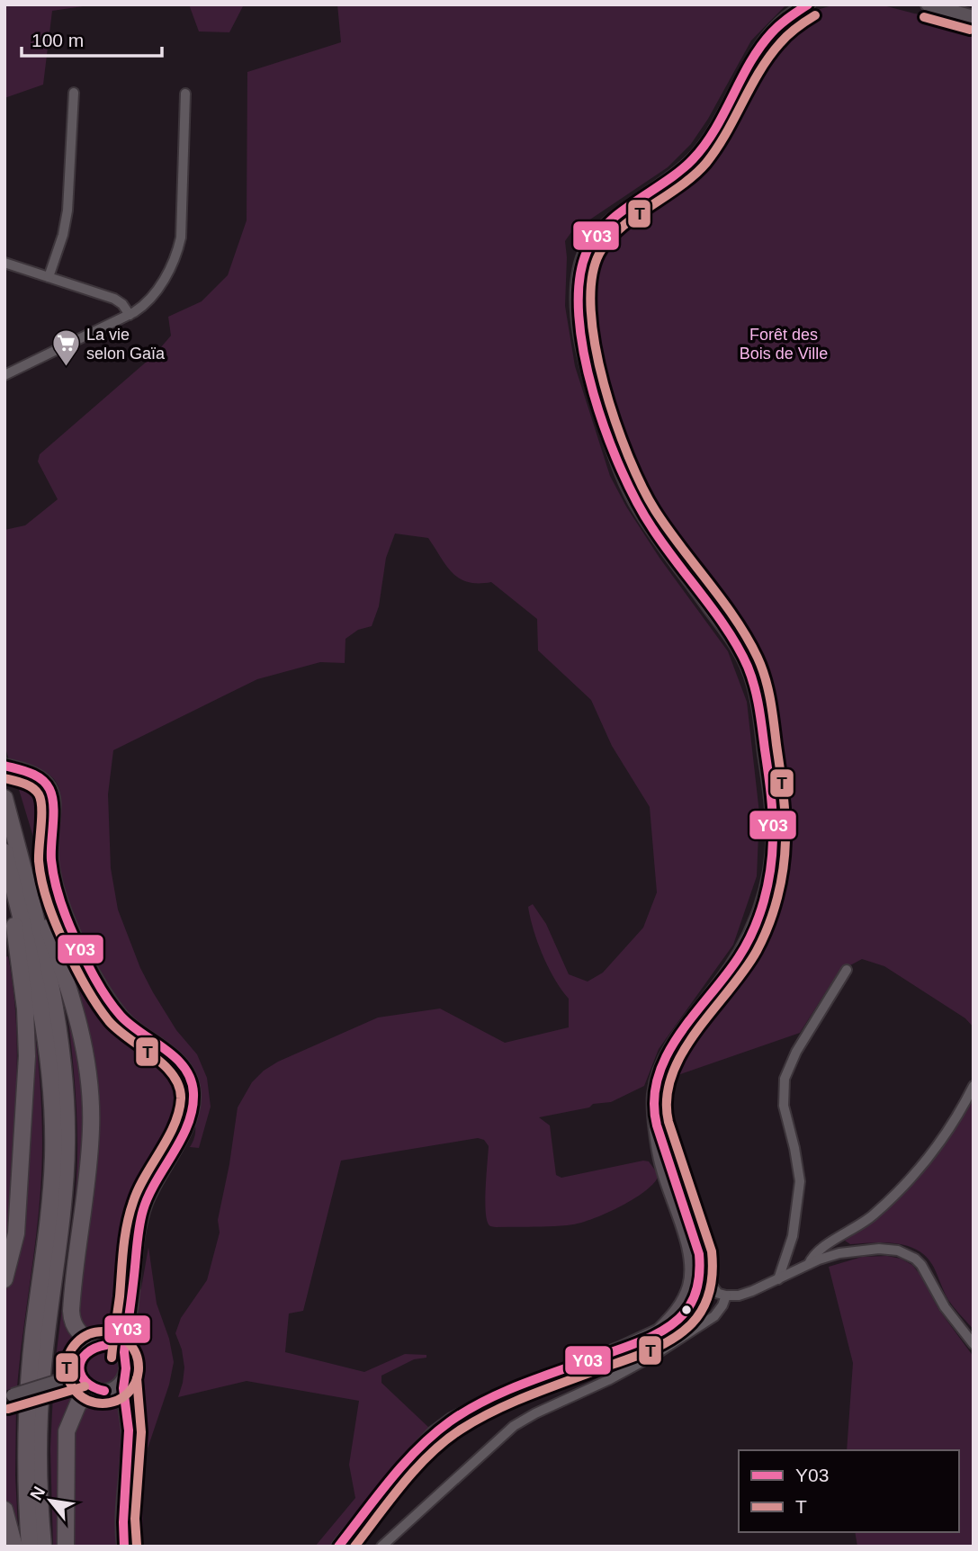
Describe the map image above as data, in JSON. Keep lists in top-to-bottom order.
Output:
{
  "parks": ["Forêt des Bois de Ville"],
  "places": {
    "supermarket": ["La vie selon Gaïa"]
  },
  "lines": ["transit line Y03", "transit line T"],
  "legend": ["Y03", "T"],
  "scale_bar": "100 m",
  "north": "top left"
}
